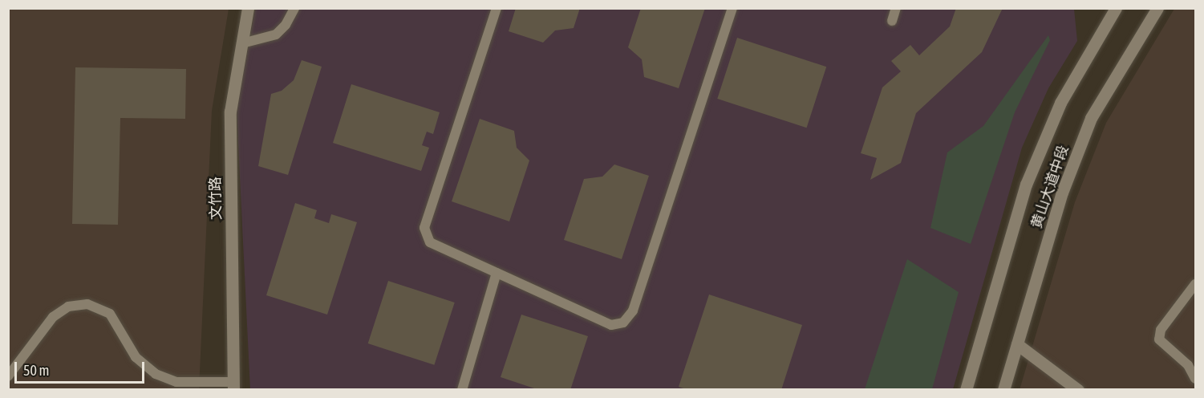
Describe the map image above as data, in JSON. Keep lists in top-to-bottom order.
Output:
{
  "streets": {
    "main road": ["黄山大道中段", "文竹路"]
  },
  "scale_bar": "50 m"
}
